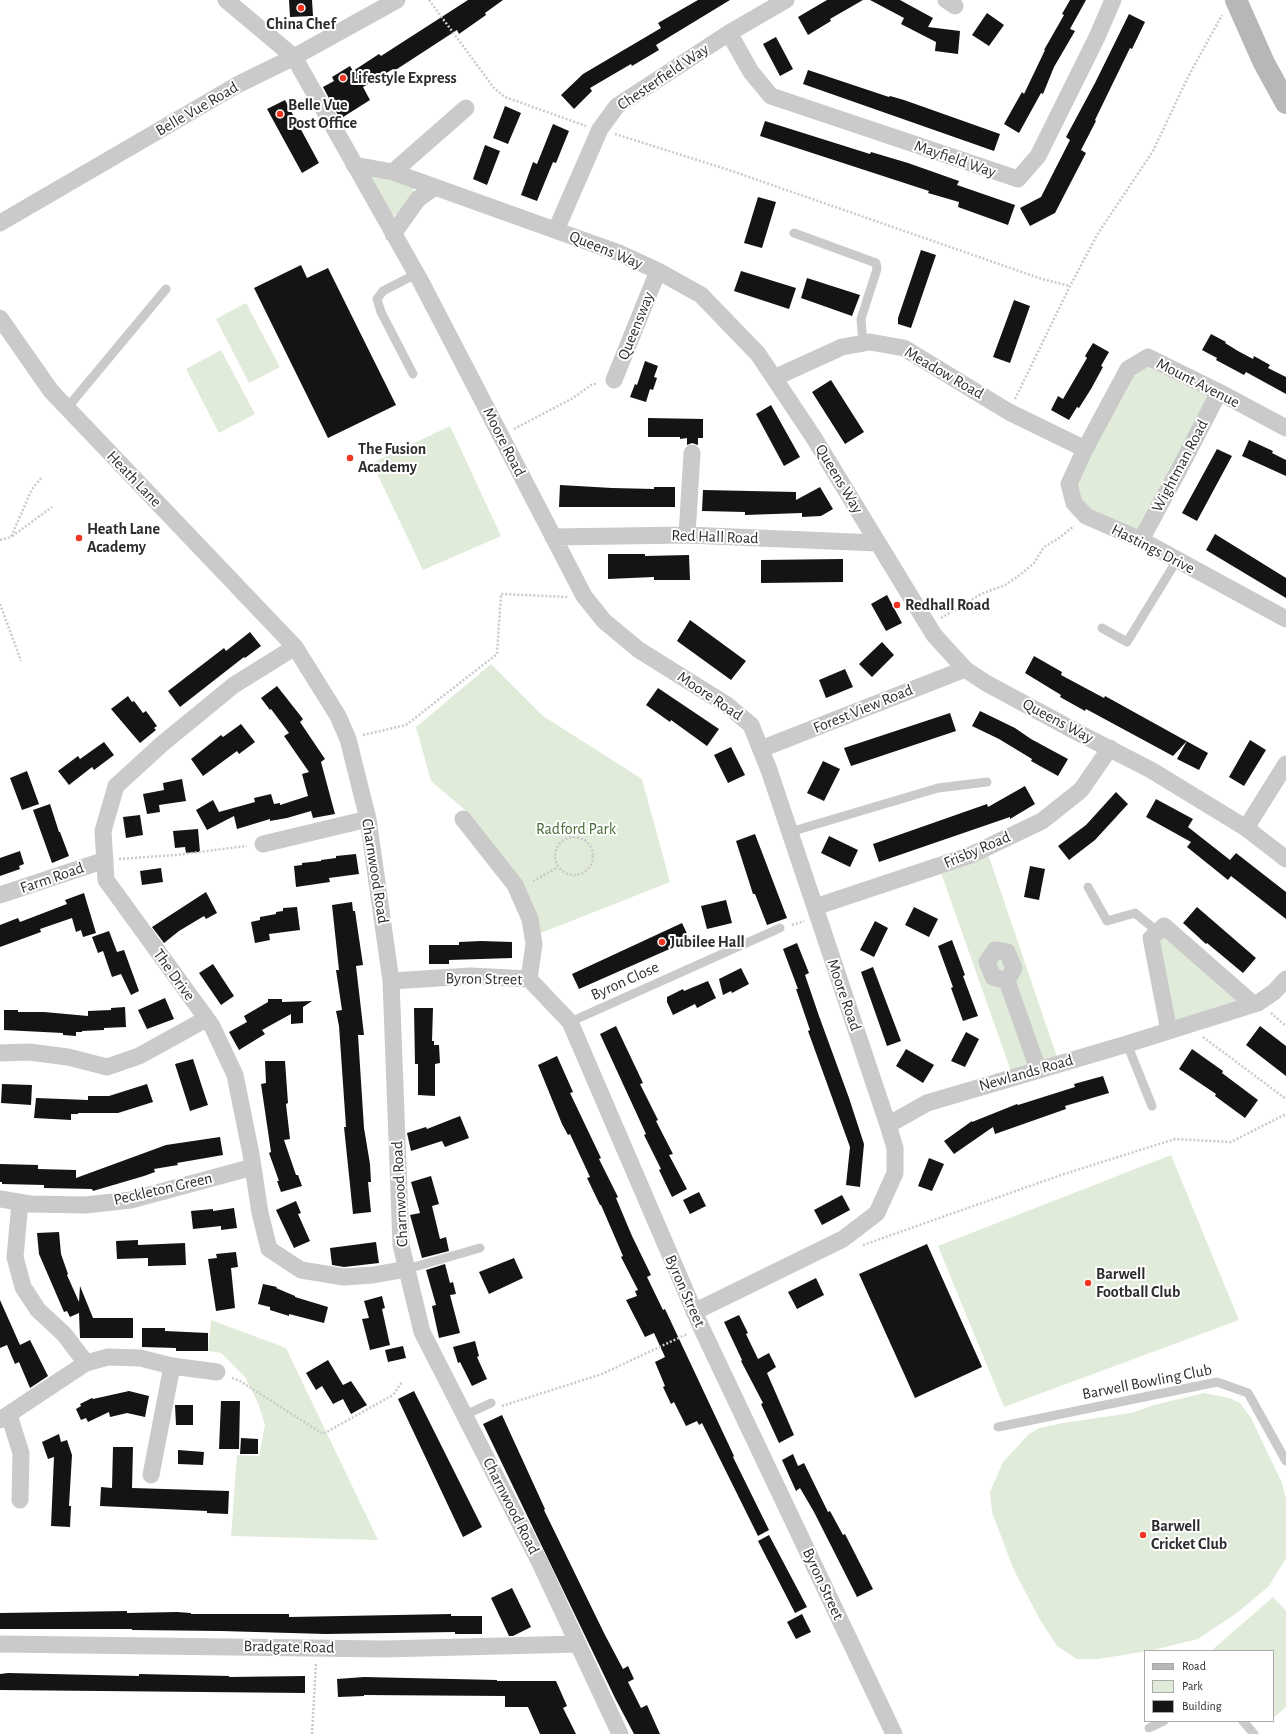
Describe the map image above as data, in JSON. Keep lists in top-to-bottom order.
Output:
{
  "streets": {
    "street": [
      "Chesterfield Way",
      "Belle Vue Road",
      "Mayfield Way",
      "Queens Way",
      "Queensway",
      "Meadow Road",
      "Mount Avenue",
      "Moore Road",
      "Wightman Road",
      "Heath Lane",
      "Red Hall Road",
      "Hastings Drive",
      "Forest View Road",
      "Frisby Road",
      "Charnwood Road",
      "Farm Road",
      "The Drive",
      "Byron Street",
      "Newlands Road",
      "Peckleton Green",
      "Bradgate Road"
    ],
    "lane": ["Byron Close", "Barwell Bowling Club"]
  },
  "crossings": [
    ["Chesterfield Way", "Mayfield Way"],
    ["Chesterfield Way", "Queens Way"],
    ["Belle Vue Road", "Moore Road"],
    ["Queens Way", "Queensway"],
    ["Queens Way", "Meadow Road"],
    ["Queens Way", "Moore Road"],
    ["Queens Way", "Red Hall Road"],
    ["Queens Way", "Forest View Road"],
    ["Queens Way", "Frisby Road"],
    ["Meadow Road", "Mount Avenue"],
    ["Meadow Road", "Hastings Drive"],
    ["Mount Avenue", "Wightman Road"],
    ["Mount Avenue", "Hastings Drive"],
    ["Moore Road", "Red Hall Road"],
    ["Moore Road", "Forest View Road"],
    ["Moore Road", "Frisby Road"],
    ["Moore Road", "Byron Street"],
    ["Moore Road", "Newlands Road"],
    ["Wightman Road", "Hastings Drive"],
    ["Heath Lane", "Charnwood Road"],
    ["Heath Lane", "The Drive"],
    ["Charnwood Road", "The Drive"],
    ["Charnwood Road", "Byron Street"],
    ["Charnwood Road", "Bradgate Road"],
    ["Farm Road", "The Drive"],
    ["The Drive", "Peckleton Green"],
    ["Byron Street", "Byron Close"]
  ],
  "parks": ["Radford Park"],
  "places": [
    "China Chef",
    "Lifestyle Express",
    "Belle Vue Post Office",
    "The Fusion Academy",
    "Heath Lane Academy",
    "Redhall Road",
    "Jubilee Hall",
    "Barwell Football Club",
    "Barwell Cricket Club"
  ],
  "legend": ["Road", "Park", "Building"]
}
